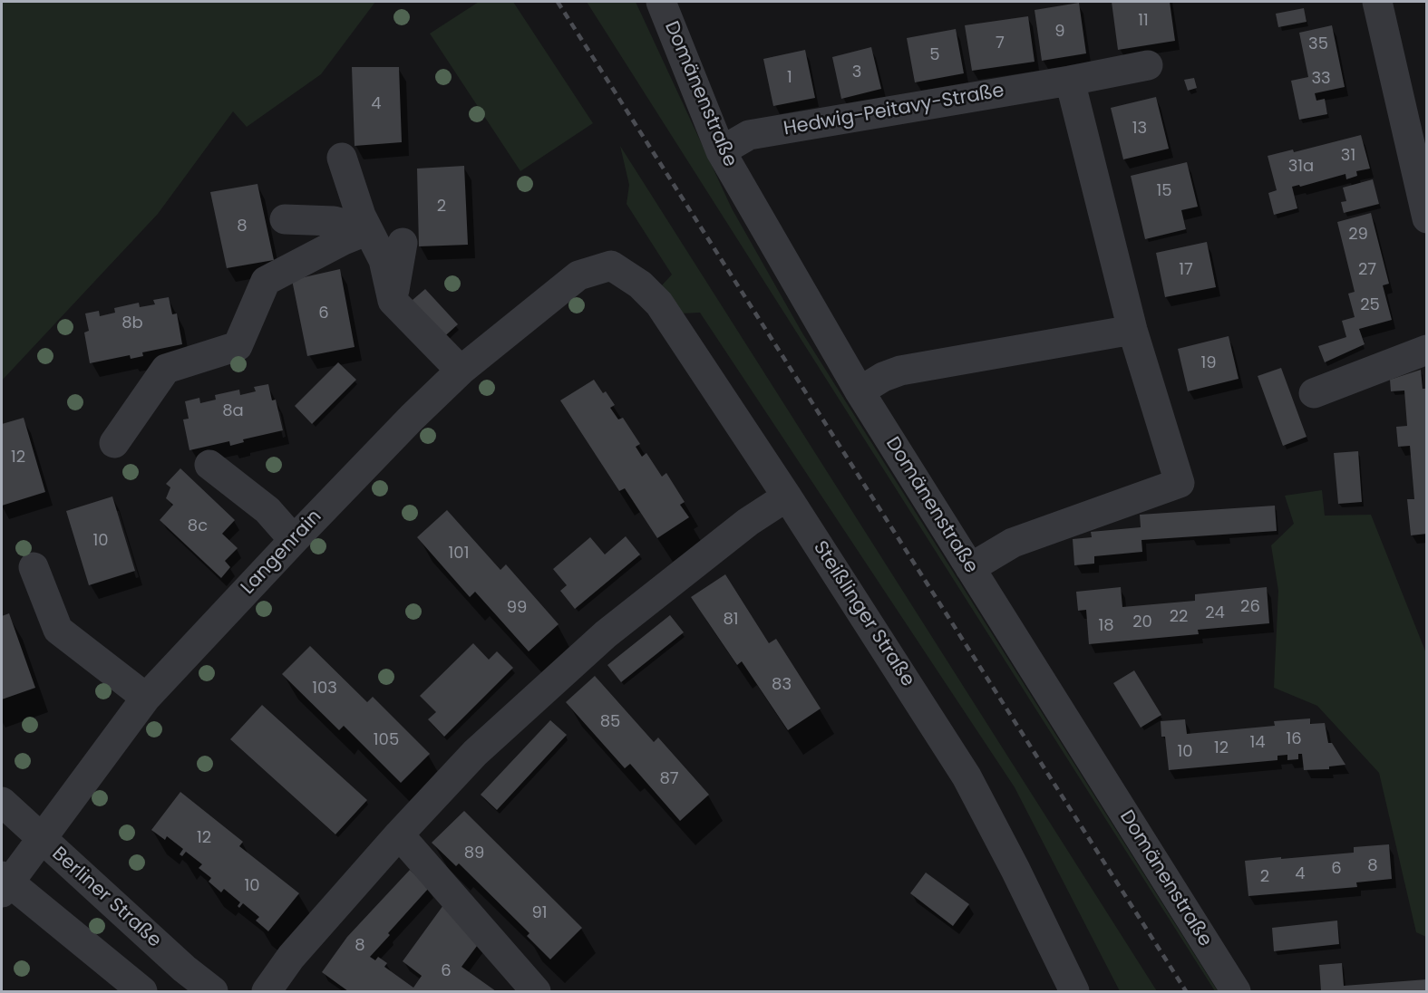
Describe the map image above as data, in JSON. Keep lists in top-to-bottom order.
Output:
{
  "streets": {
    "street": [
      "Domänenstraße",
      "Hedwig-Peitavy-Straße",
      "Langenrain",
      "Steißlinger Straße",
      "Berliner Straße"
    ]
  },
  "crossings": [
    ["Domänenstraße", "Hedwig-Peitavy-Straße"],
    ["Langenrain", "Steißlinger Straße"],
    ["Langenrain", "Berliner Straße"]
  ],
  "house_numbers": [
    "11",
    "9",
    "7",
    "35",
    "5",
    "3",
    "1",
    "33",
    "4",
    "13",
    "31",
    "31a",
    "15",
    "2",
    "8",
    "29",
    "17",
    "27",
    "25",
    "6",
    "8b",
    "19",
    "8a",
    "12",
    "8c",
    "10",
    "101",
    "26",
    "99",
    "24",
    "22",
    "81",
    "20",
    "18",
    "83",
    "103",
    "85",
    "16",
    "105",
    "14",
    "12",
    "10",
    "87",
    "12",
    "89",
    "8",
    "6",
    "4",
    "2",
    "10",
    "91",
    "8",
    "6"
  ]
}
